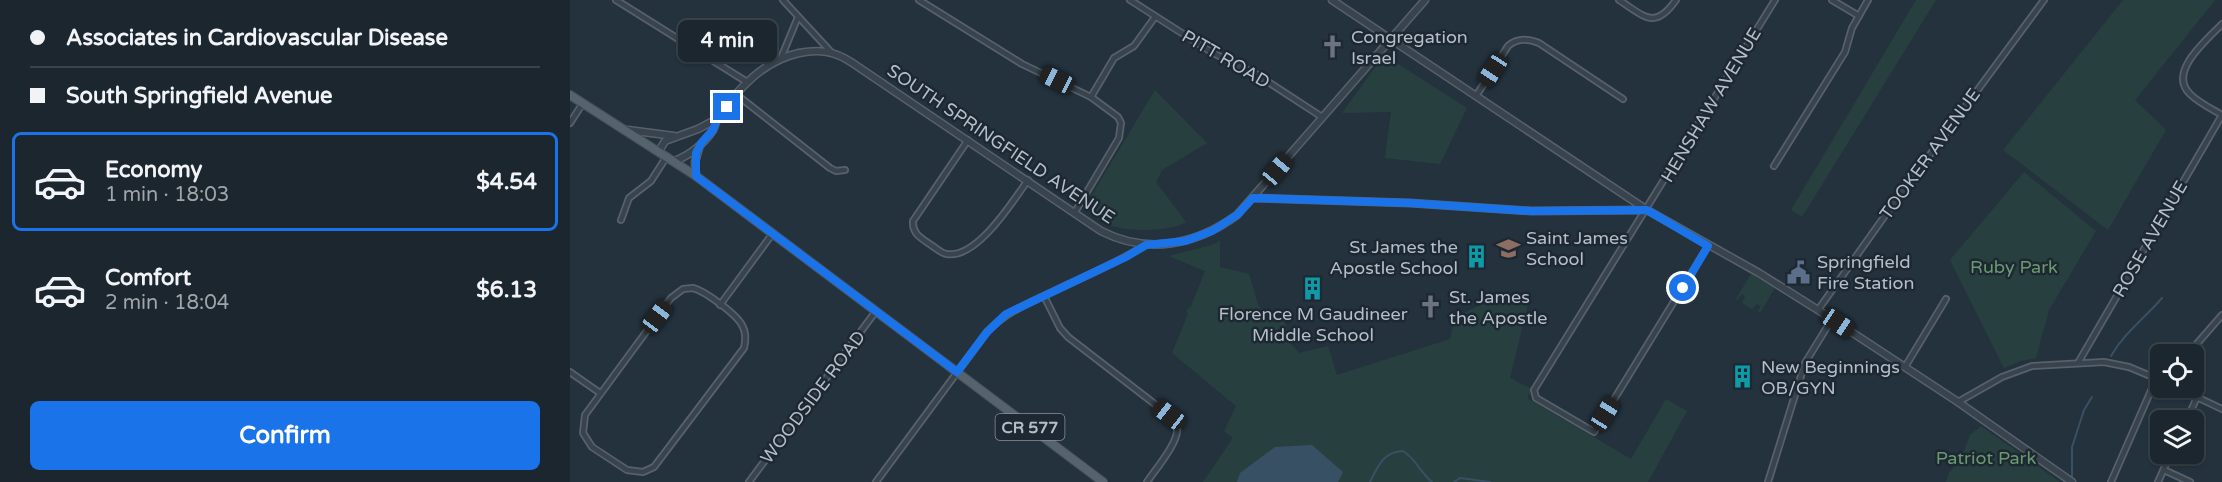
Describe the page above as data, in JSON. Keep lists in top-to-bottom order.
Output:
{
  "streets": {
    "main road": ["CR 577"],
    "street": [
      "PITT ROAD",
      "HENSHAW AVENUE",
      "SOUTH SPRINGFIELD AVENUE",
      "TOOKER AVENUE",
      "ROSE AVENUE",
      "WOODSIDE ROAD"
    ]
  },
  "crossings": [
    ["PITT ROAD", "SOUTH SPRINGFIELD AVENUE"],
    ["WOODSIDE ROAD", "CR 577"]
  ],
  "parks": ["Ruby Park", "Patriot Park"],
  "places": {
    "church": ["Congregation Israel", "St. James the Apostle"],
    "school or university": ["Saint James School"],
    "building": ["St James the Apostle School", "Florence M Gaudineer Middle School", "New Beginnings OB/GYN"],
    "public building": ["Springfield Fire Station"]
  },
  "page": {
    "banner": ["Associates in Cardiovascular Disease", "South Springfield Avenue"],
    "bubble": "4 min",
    "list": [
      {
        "name": "Economy",
        "note": "1 min · 18:03",
        "value": "$4.54"
      },
      {
        "name": "Comfort",
        "note": "2 min · 18:04",
        "value": "$6.13"
      }
    ],
    "buttons": "Confirm"
  }
}
